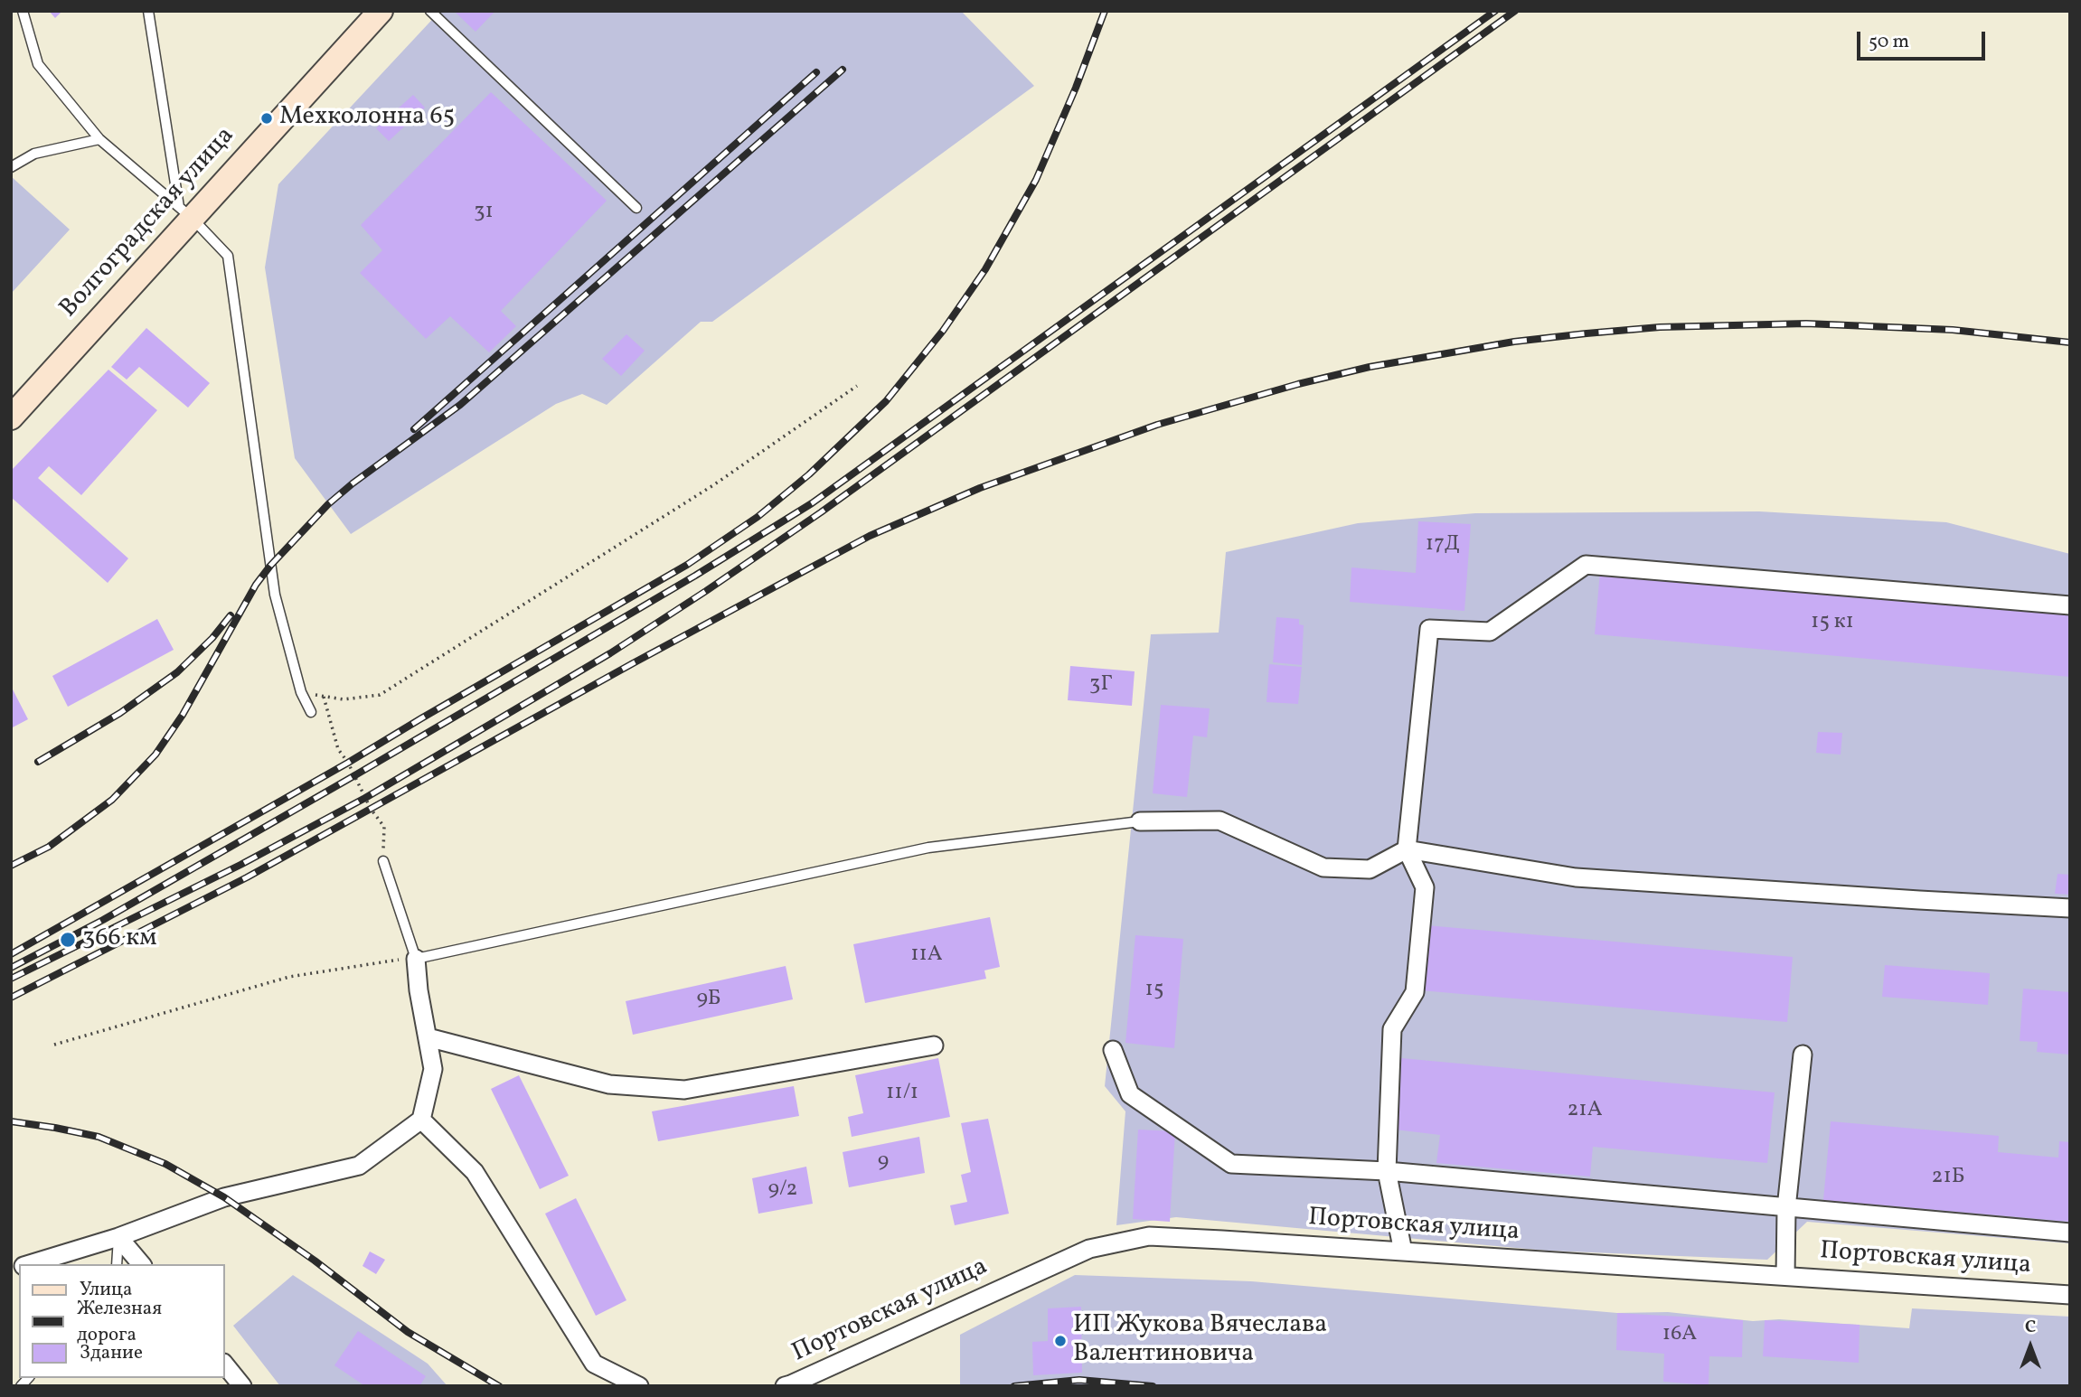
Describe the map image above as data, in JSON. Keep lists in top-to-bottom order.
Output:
{
  "streets": {
    "main road": ["Волгоградская улица"],
    "street": ["Портовская улица"]
  },
  "places": ["Мехколонна 65", "366 км", "ИП Жукова Вячеслава Валентиновича"],
  "house_numbers": [
    "31",
    "17Д",
    "15 к1",
    "3Г",
    "11А",
    "15",
    "9Б",
    "11/1",
    "21А",
    "9",
    "21Б",
    "9/2",
    "16А"
  ],
  "legend": ["Улица", "Железная дорога", "Здание"],
  "scale_bar": "50 m",
  "north": "top"
}
